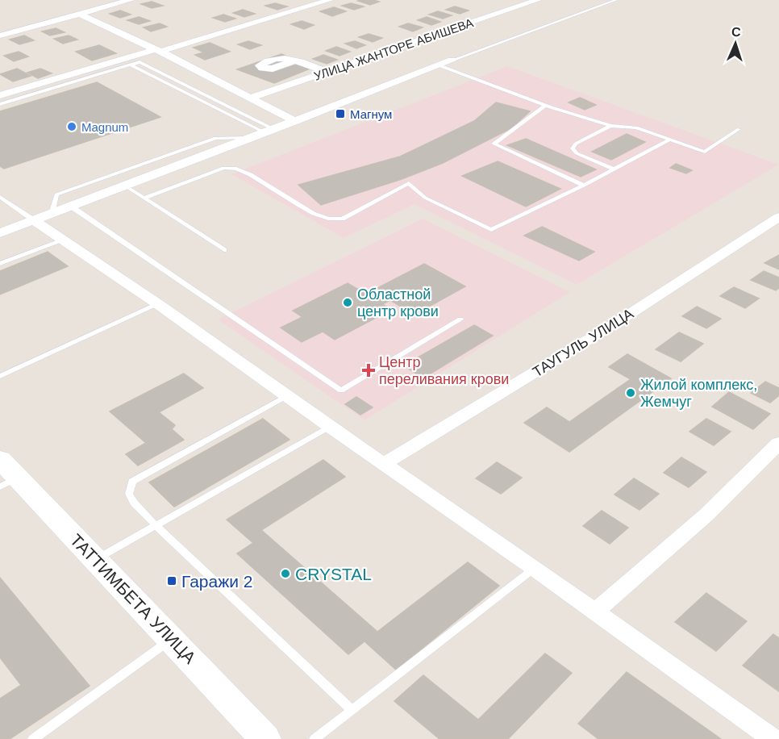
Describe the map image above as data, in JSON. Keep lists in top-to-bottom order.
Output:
{
  "streets": {
    "main road": ["ТАТТИМБЕТА УЛИЦА"],
    "street": ["УЛИЦА ЖАНТОРЕ АБИШЕВА", "ТАУГУЛЬ УЛИЦА"]
  },
  "places": {
    "transit": ["Магнум", "Гаражи 2"],
    "other": [
      "Magnum",
      "Областной центр крови",
      "Жилой комплекс, Жемчуг",
      "CRYSTAL"
    ],
    "health": ["Центр переливания крови"]
  },
  "north": "top"
}
